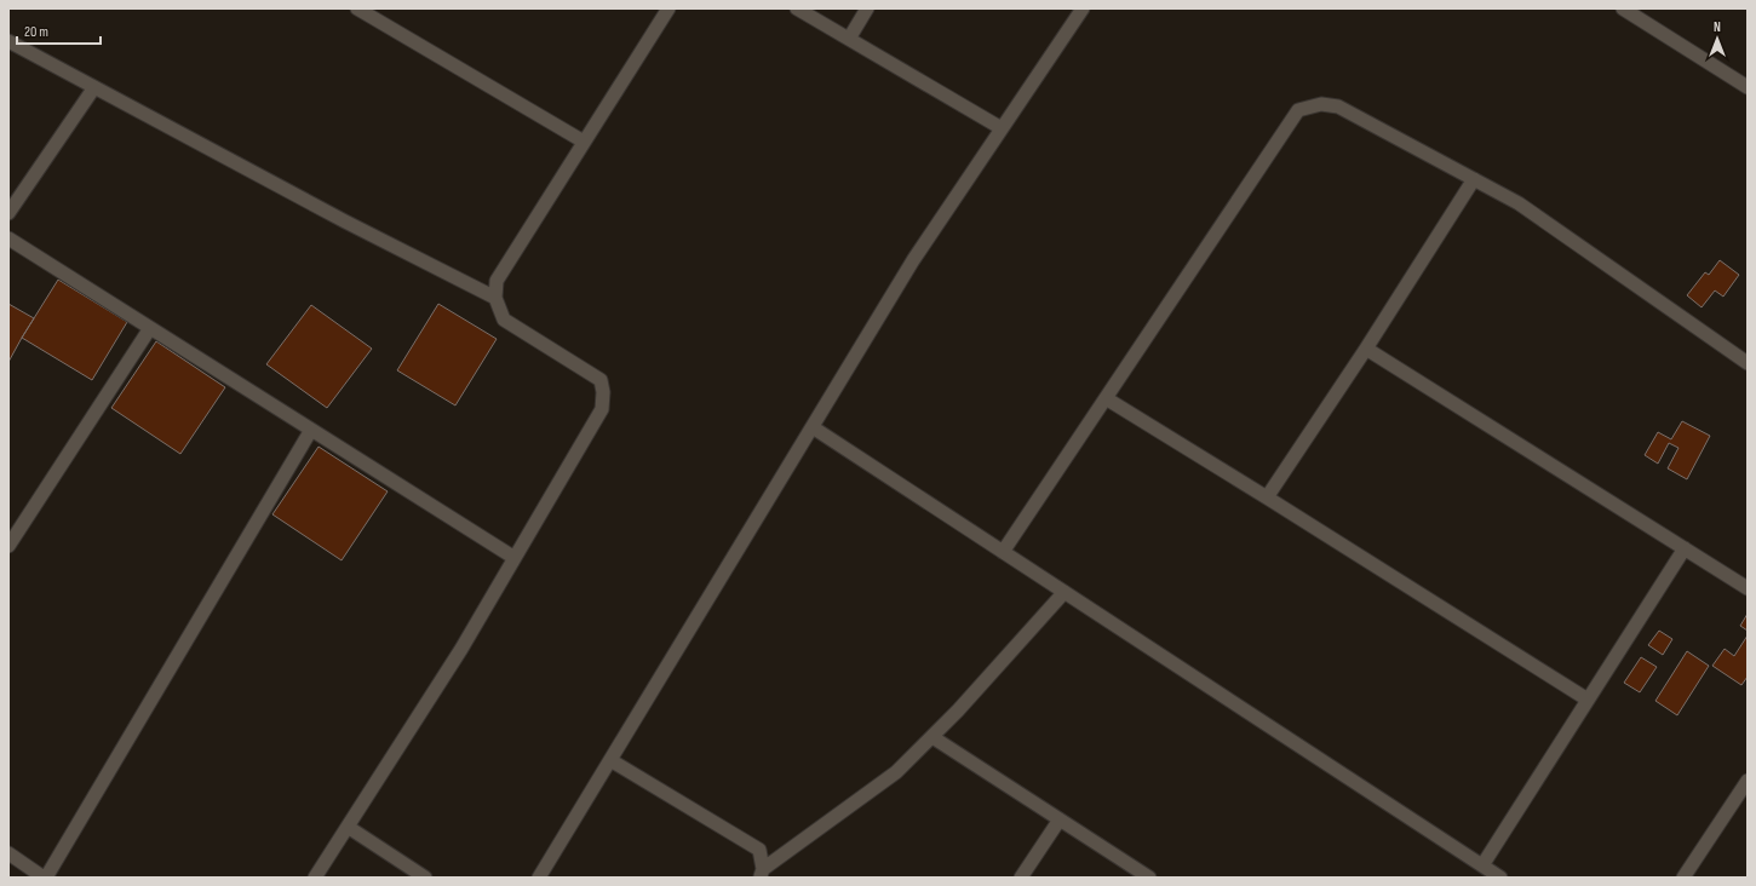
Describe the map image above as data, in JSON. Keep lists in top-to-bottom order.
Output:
{
  "scale_bar": "20 m",
  "north": "top"
}
